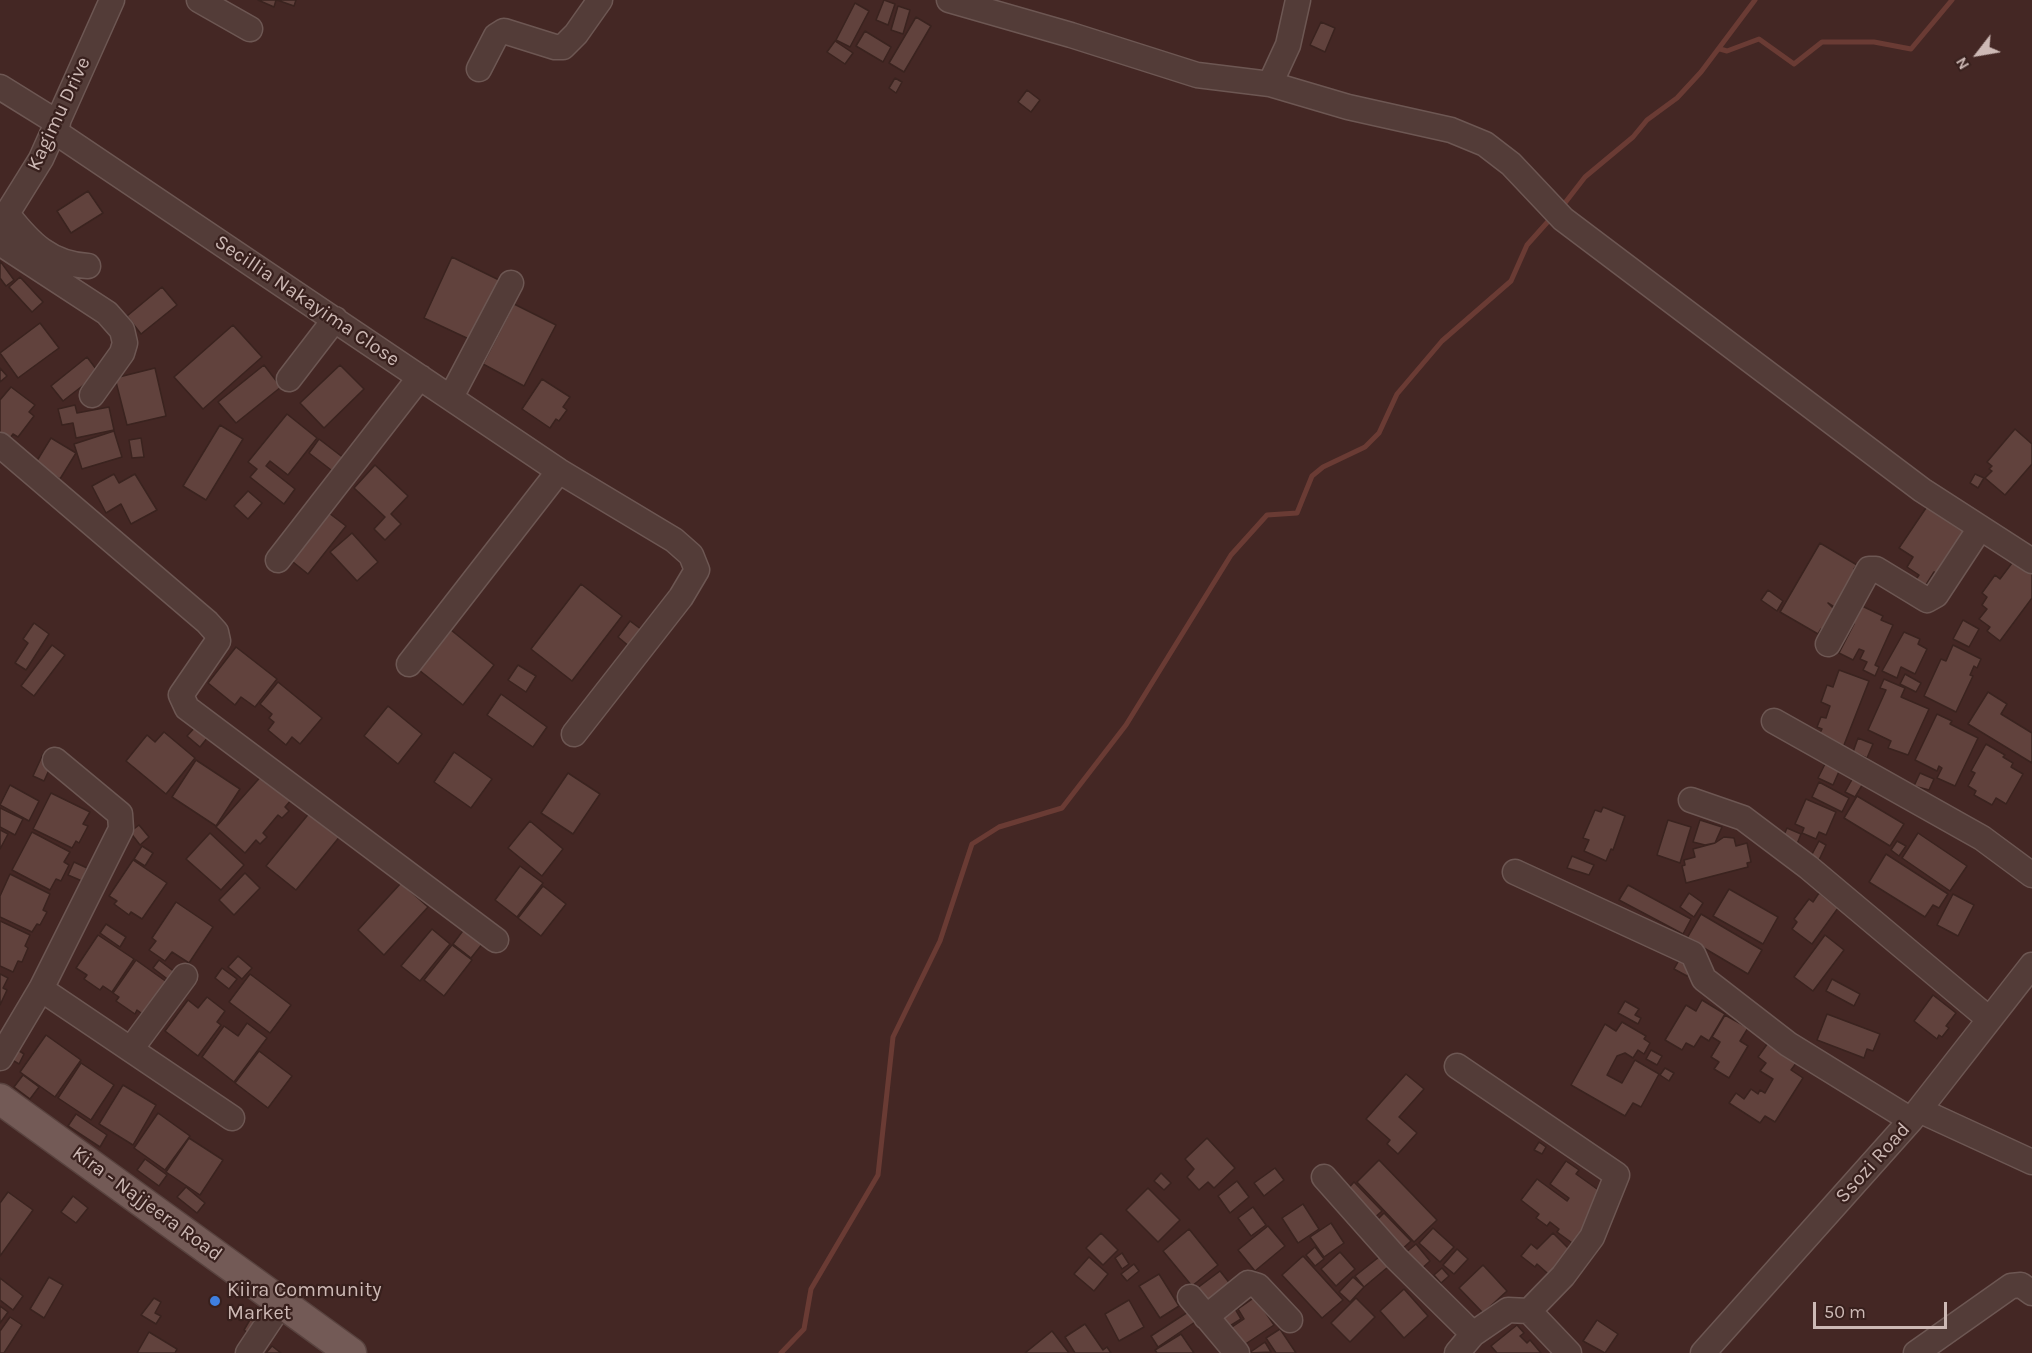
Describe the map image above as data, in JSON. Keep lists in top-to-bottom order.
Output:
{
  "streets": {
    "main road": ["Kira - Najjeera Road"],
    "street": ["Kagimu Drive", "Secillia Nakayima Close", "Ssozi Road"]
  },
  "crossings": [
    ["Kagimu Drive", "Secillia Nakayima Close"]
  ],
  "places": ["Kiira Community Market"],
  "scale_bar": "50 m",
  "north": "bottom left"
}
